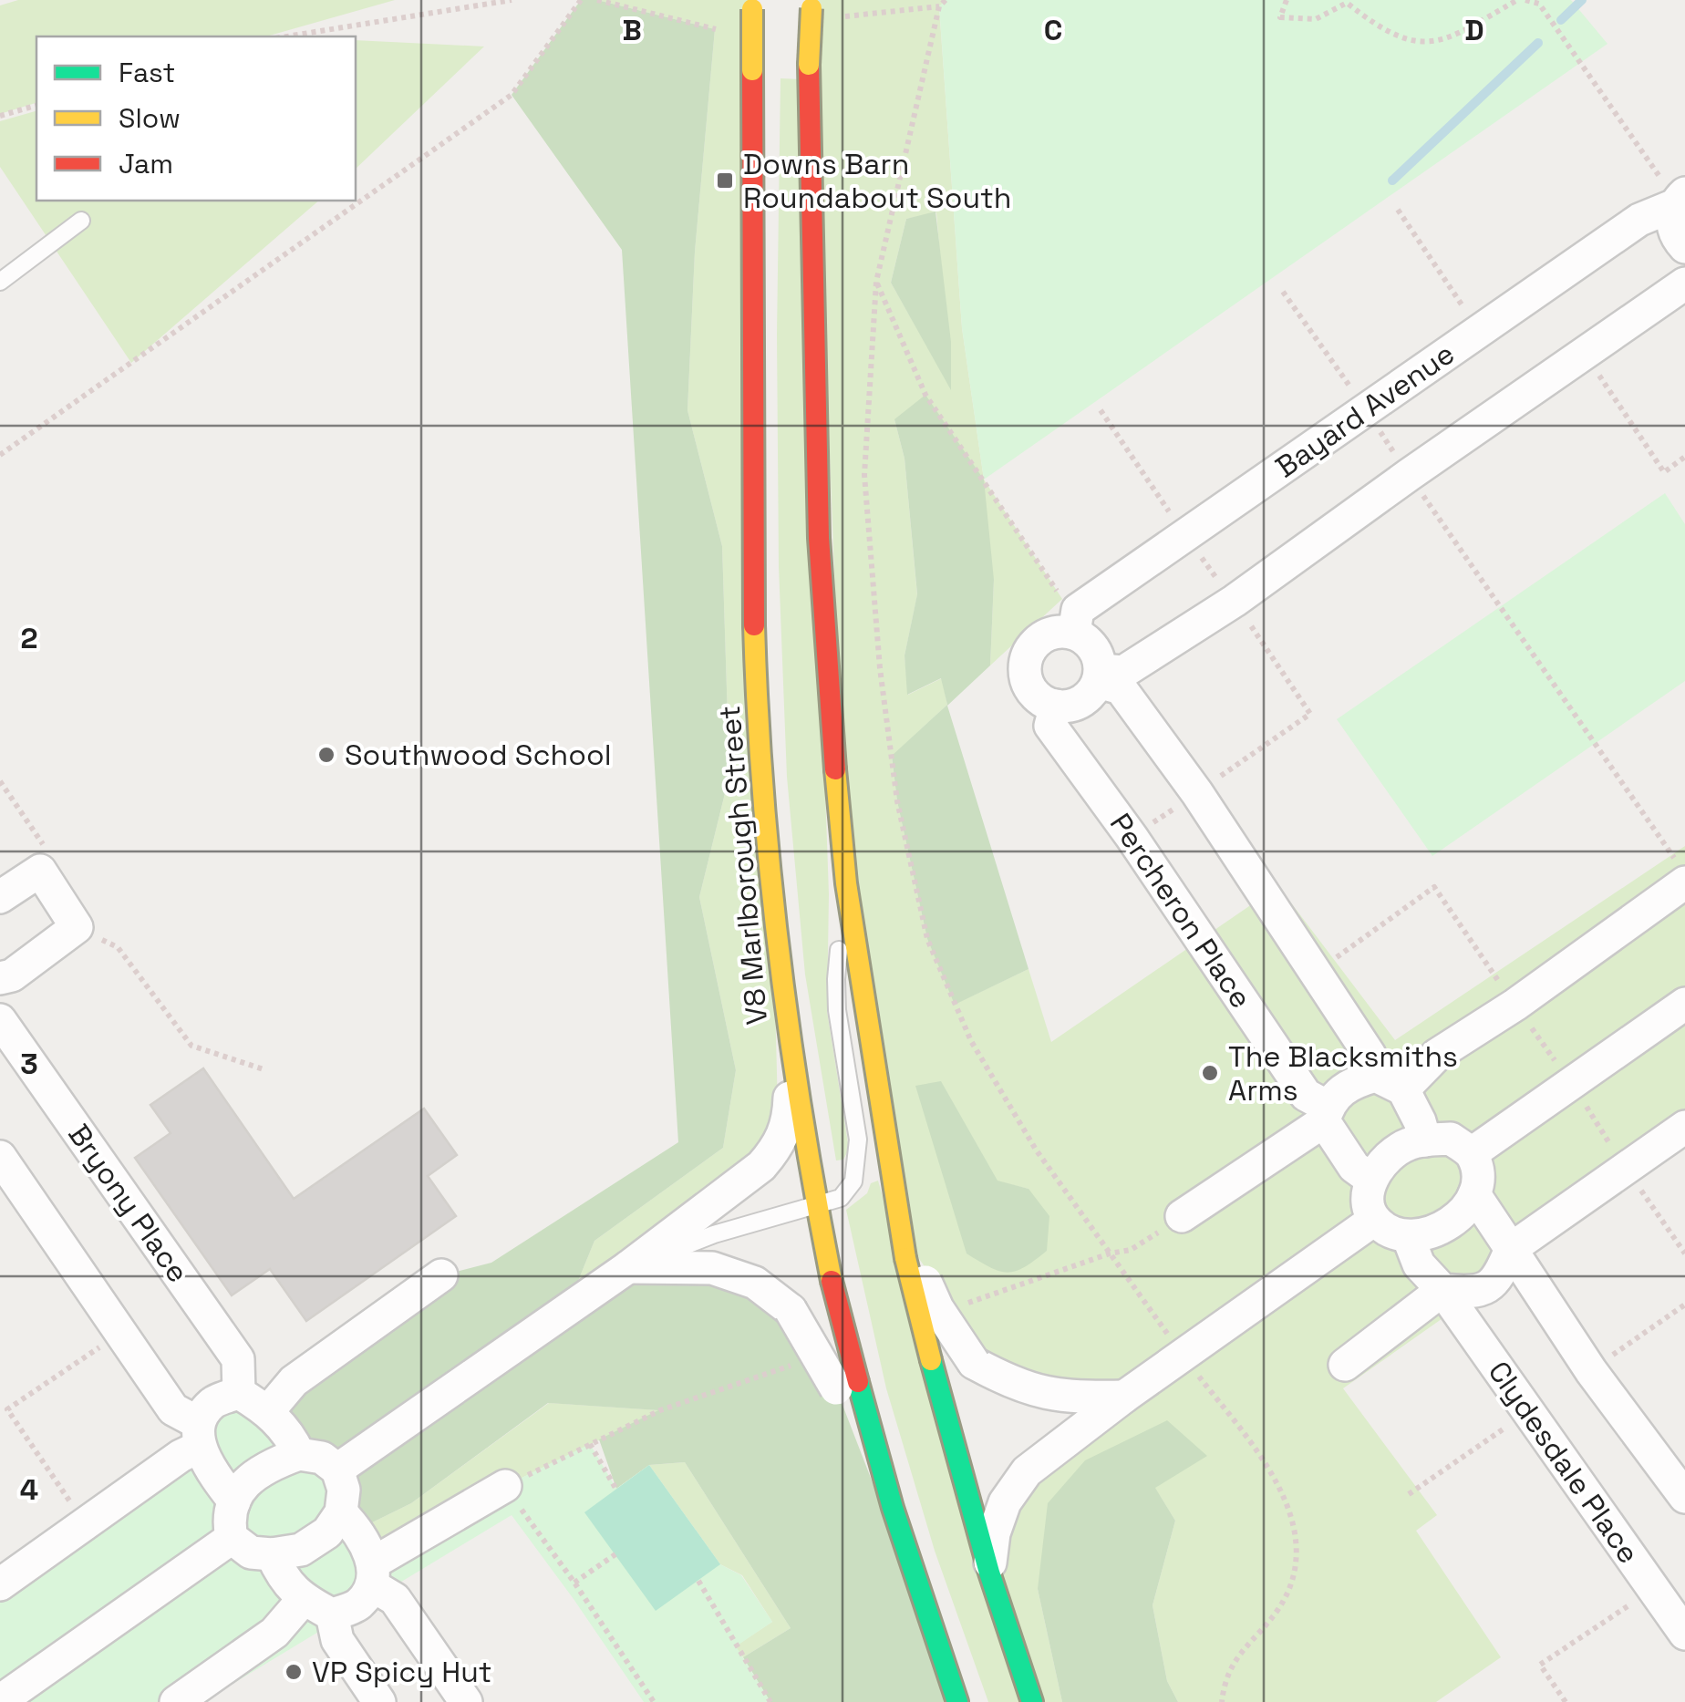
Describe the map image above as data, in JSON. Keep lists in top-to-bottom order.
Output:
{
  "streets": {
    "main road": ["V8 Marlborough Street"],
    "street": [
      "Bayard Avenue",
      "Percheron Place",
      "Bryony Place",
      "Clydesdale Place"
    ]
  },
  "crossings": [
    ["Bayard Avenue", "Percheron Place"],
    ["Percheron Place", "Clydesdale Place"]
  ],
  "places": {
    "transit": ["Downs Barn Roundabout South"],
    "other": ["Southwood School", "The Blacksmiths Arms", "VP Spicy Hut"]
  },
  "legend": ["Fast", "Slow", "Jam"],
  "grid": {
    "columns": ["B", "C", "D"],
    "rows": ["2", "3", "4"]
  }
}
